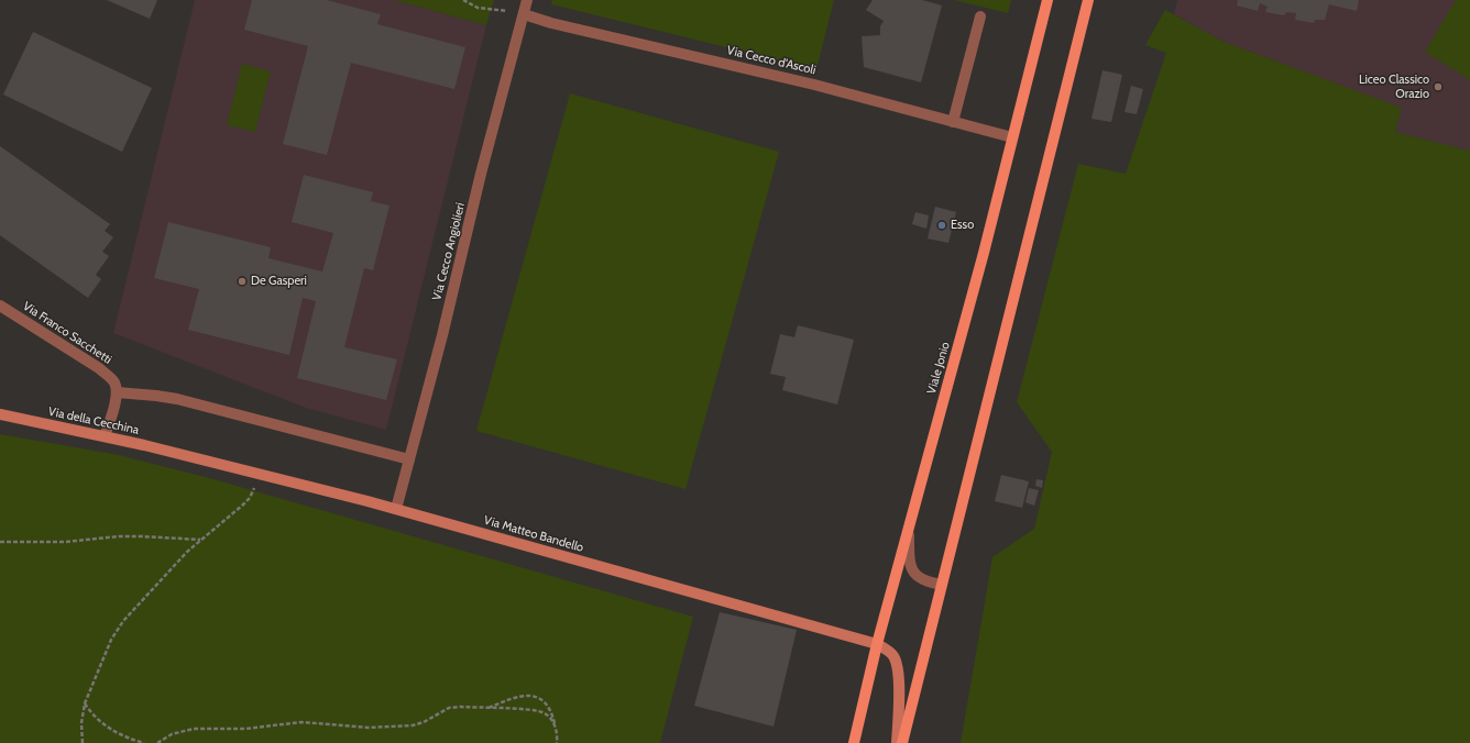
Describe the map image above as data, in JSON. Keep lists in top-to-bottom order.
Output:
{
  "streets": {
    "main road": ["Viale Jonio"],
    "street": [
      "Via Cecco d'Ascoli",
      "Via Cecco Angiolieri",
      "Via Franco Sacchetti",
      "Via della Cecchina",
      "Via Matteo Bandello"
    ]
  },
  "crossings": [
    ["Via Cecco d'Ascoli", "Via Cecco Angiolieri"],
    ["Via Cecco d'Ascoli", "Viale Jonio"],
    ["Via Cecco Angiolieri", "Via Matteo Bandello"],
    ["Viale Jonio", "Via Matteo Bandello"],
    ["Via della Cecchina", "Via Matteo Bandello"]
  ],
  "places": ["Liceo Classico Orazio", "Esso", "De Gasperi"]
}
